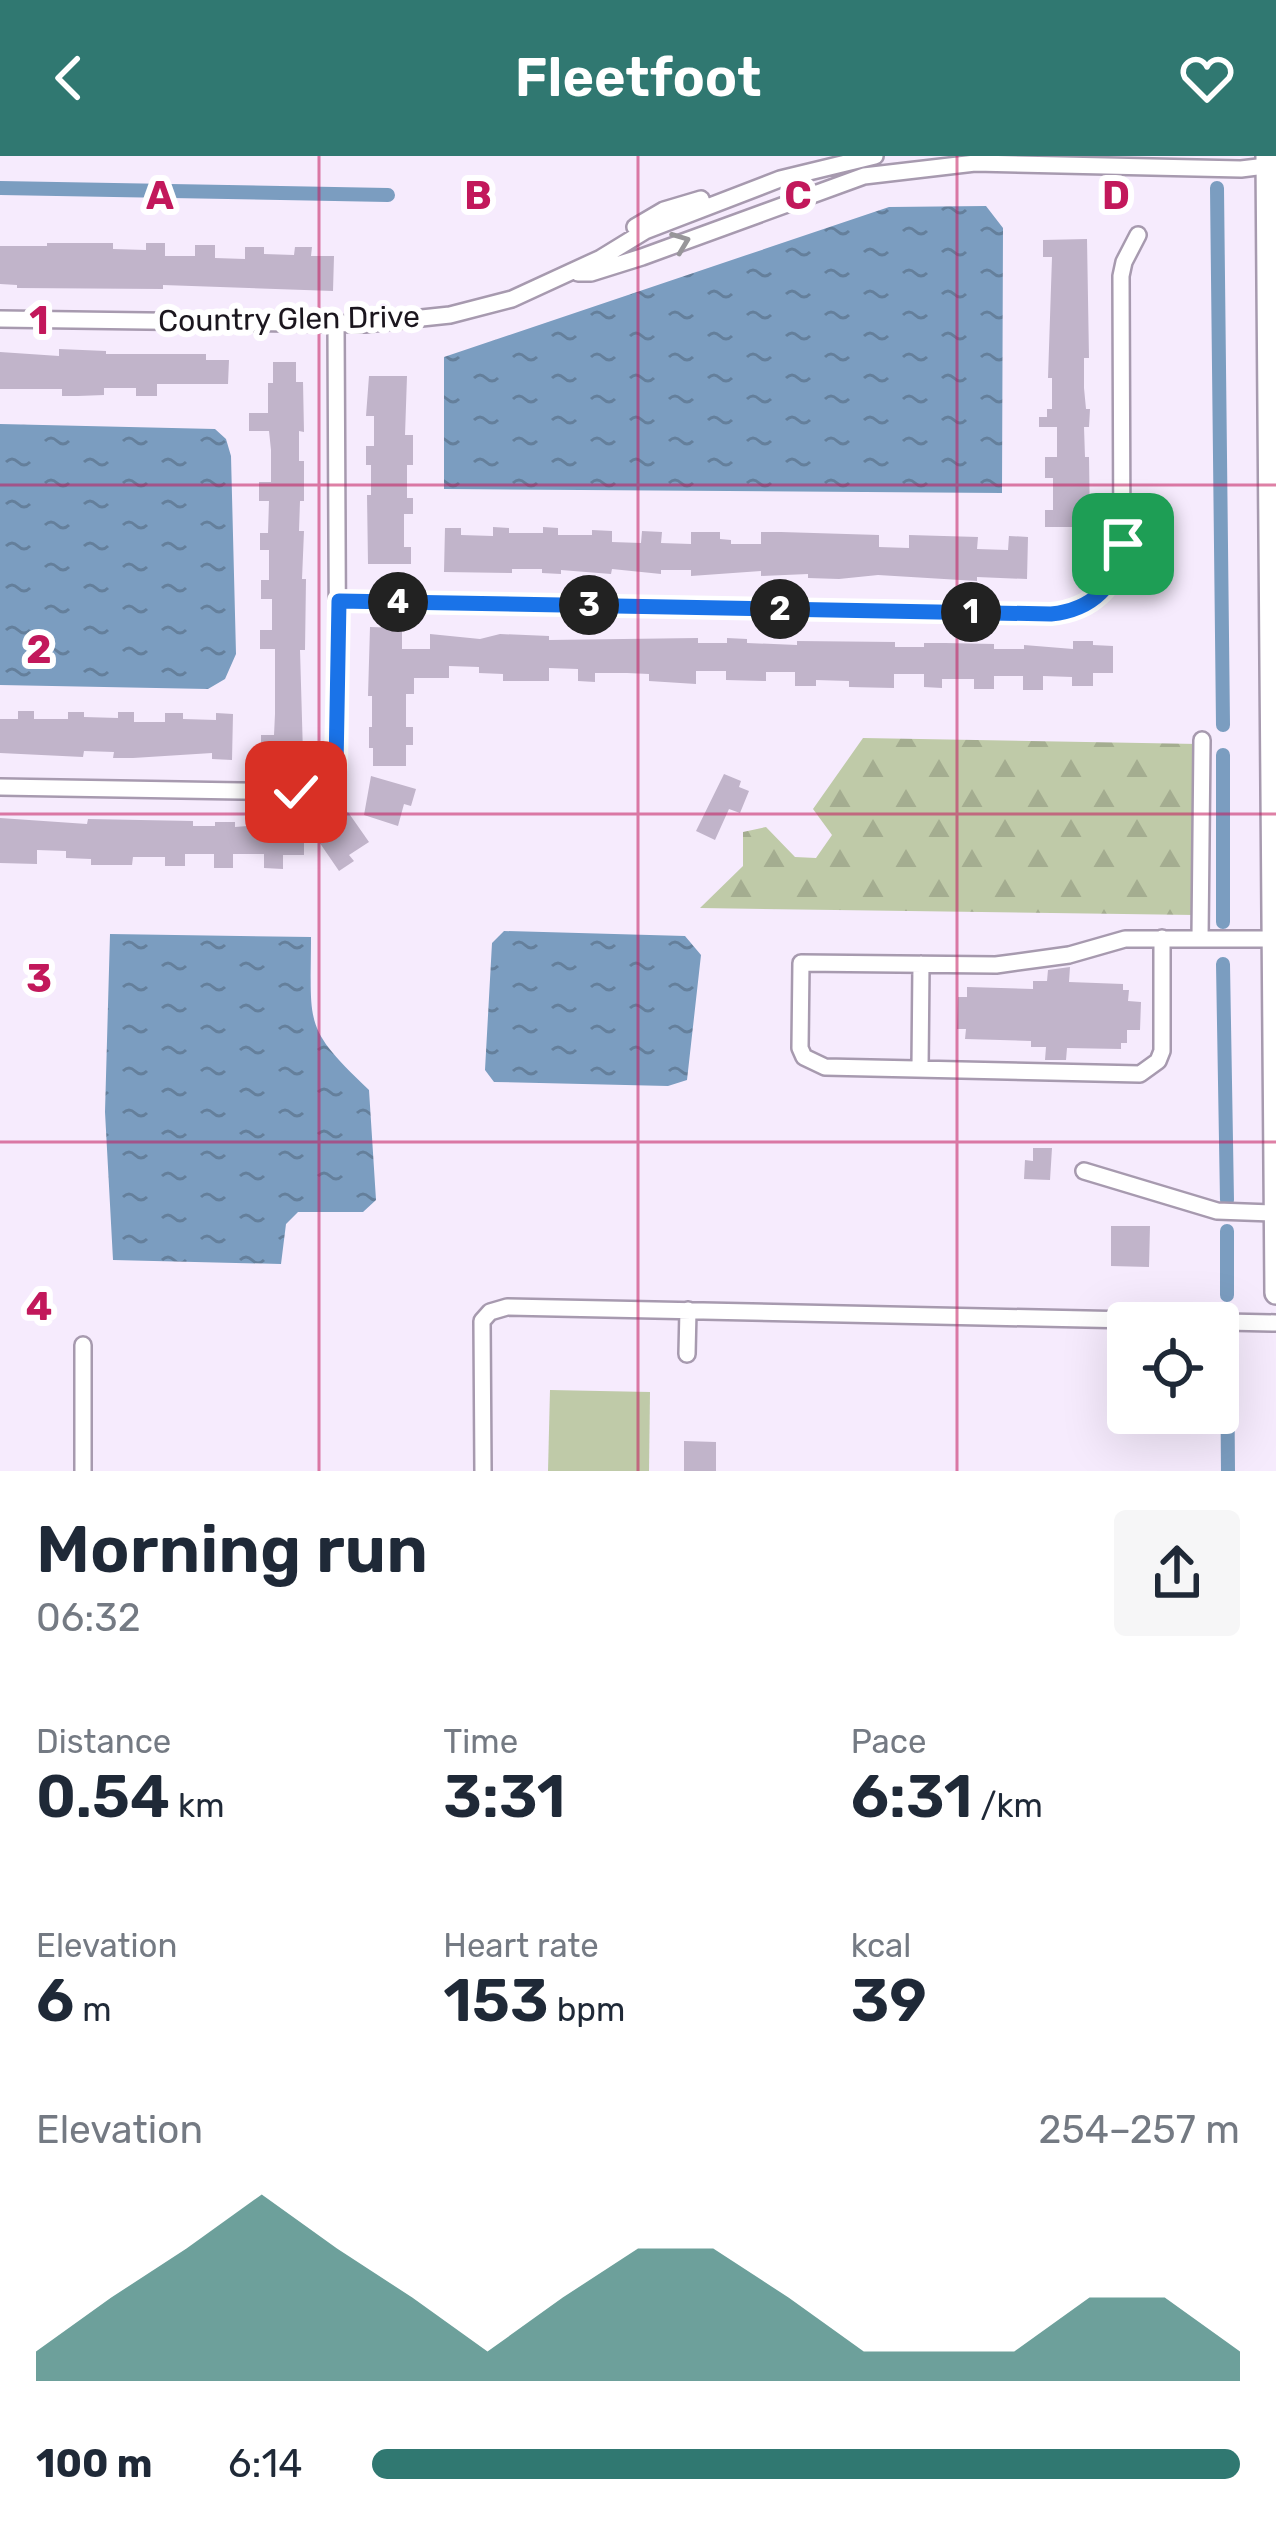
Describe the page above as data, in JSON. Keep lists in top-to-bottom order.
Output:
{
  "streets": {
    "street": ["Country Glen Drive"]
  },
  "page": {
    "header": "Fleetfoot",
    "pins": [
      "4",
      "3",
      "2",
      "1"
    ],
    "heading": ["Morning run", "06:32"],
    "stats": [
      ["Distance", "0.54 km"],
      ["Time", "3:31"],
      ["Pace", "6:31 /km"],
      ["Elevation", "6 m"],
      ["Heart rate", "153 bpm"],
      ["kcal", "39"]
    ],
    "chart": ["Elevation", "254–257 m"],
    "list": [
      {
        "name": "100 m",
        "note": "6:14"
      }
    ]
  },
  "grid": {
    "columns": [
      "A",
      "B",
      "C",
      "D"
    ],
    "rows": [
      "1",
      "2",
      "3",
      "4"
    ]
  }
}
